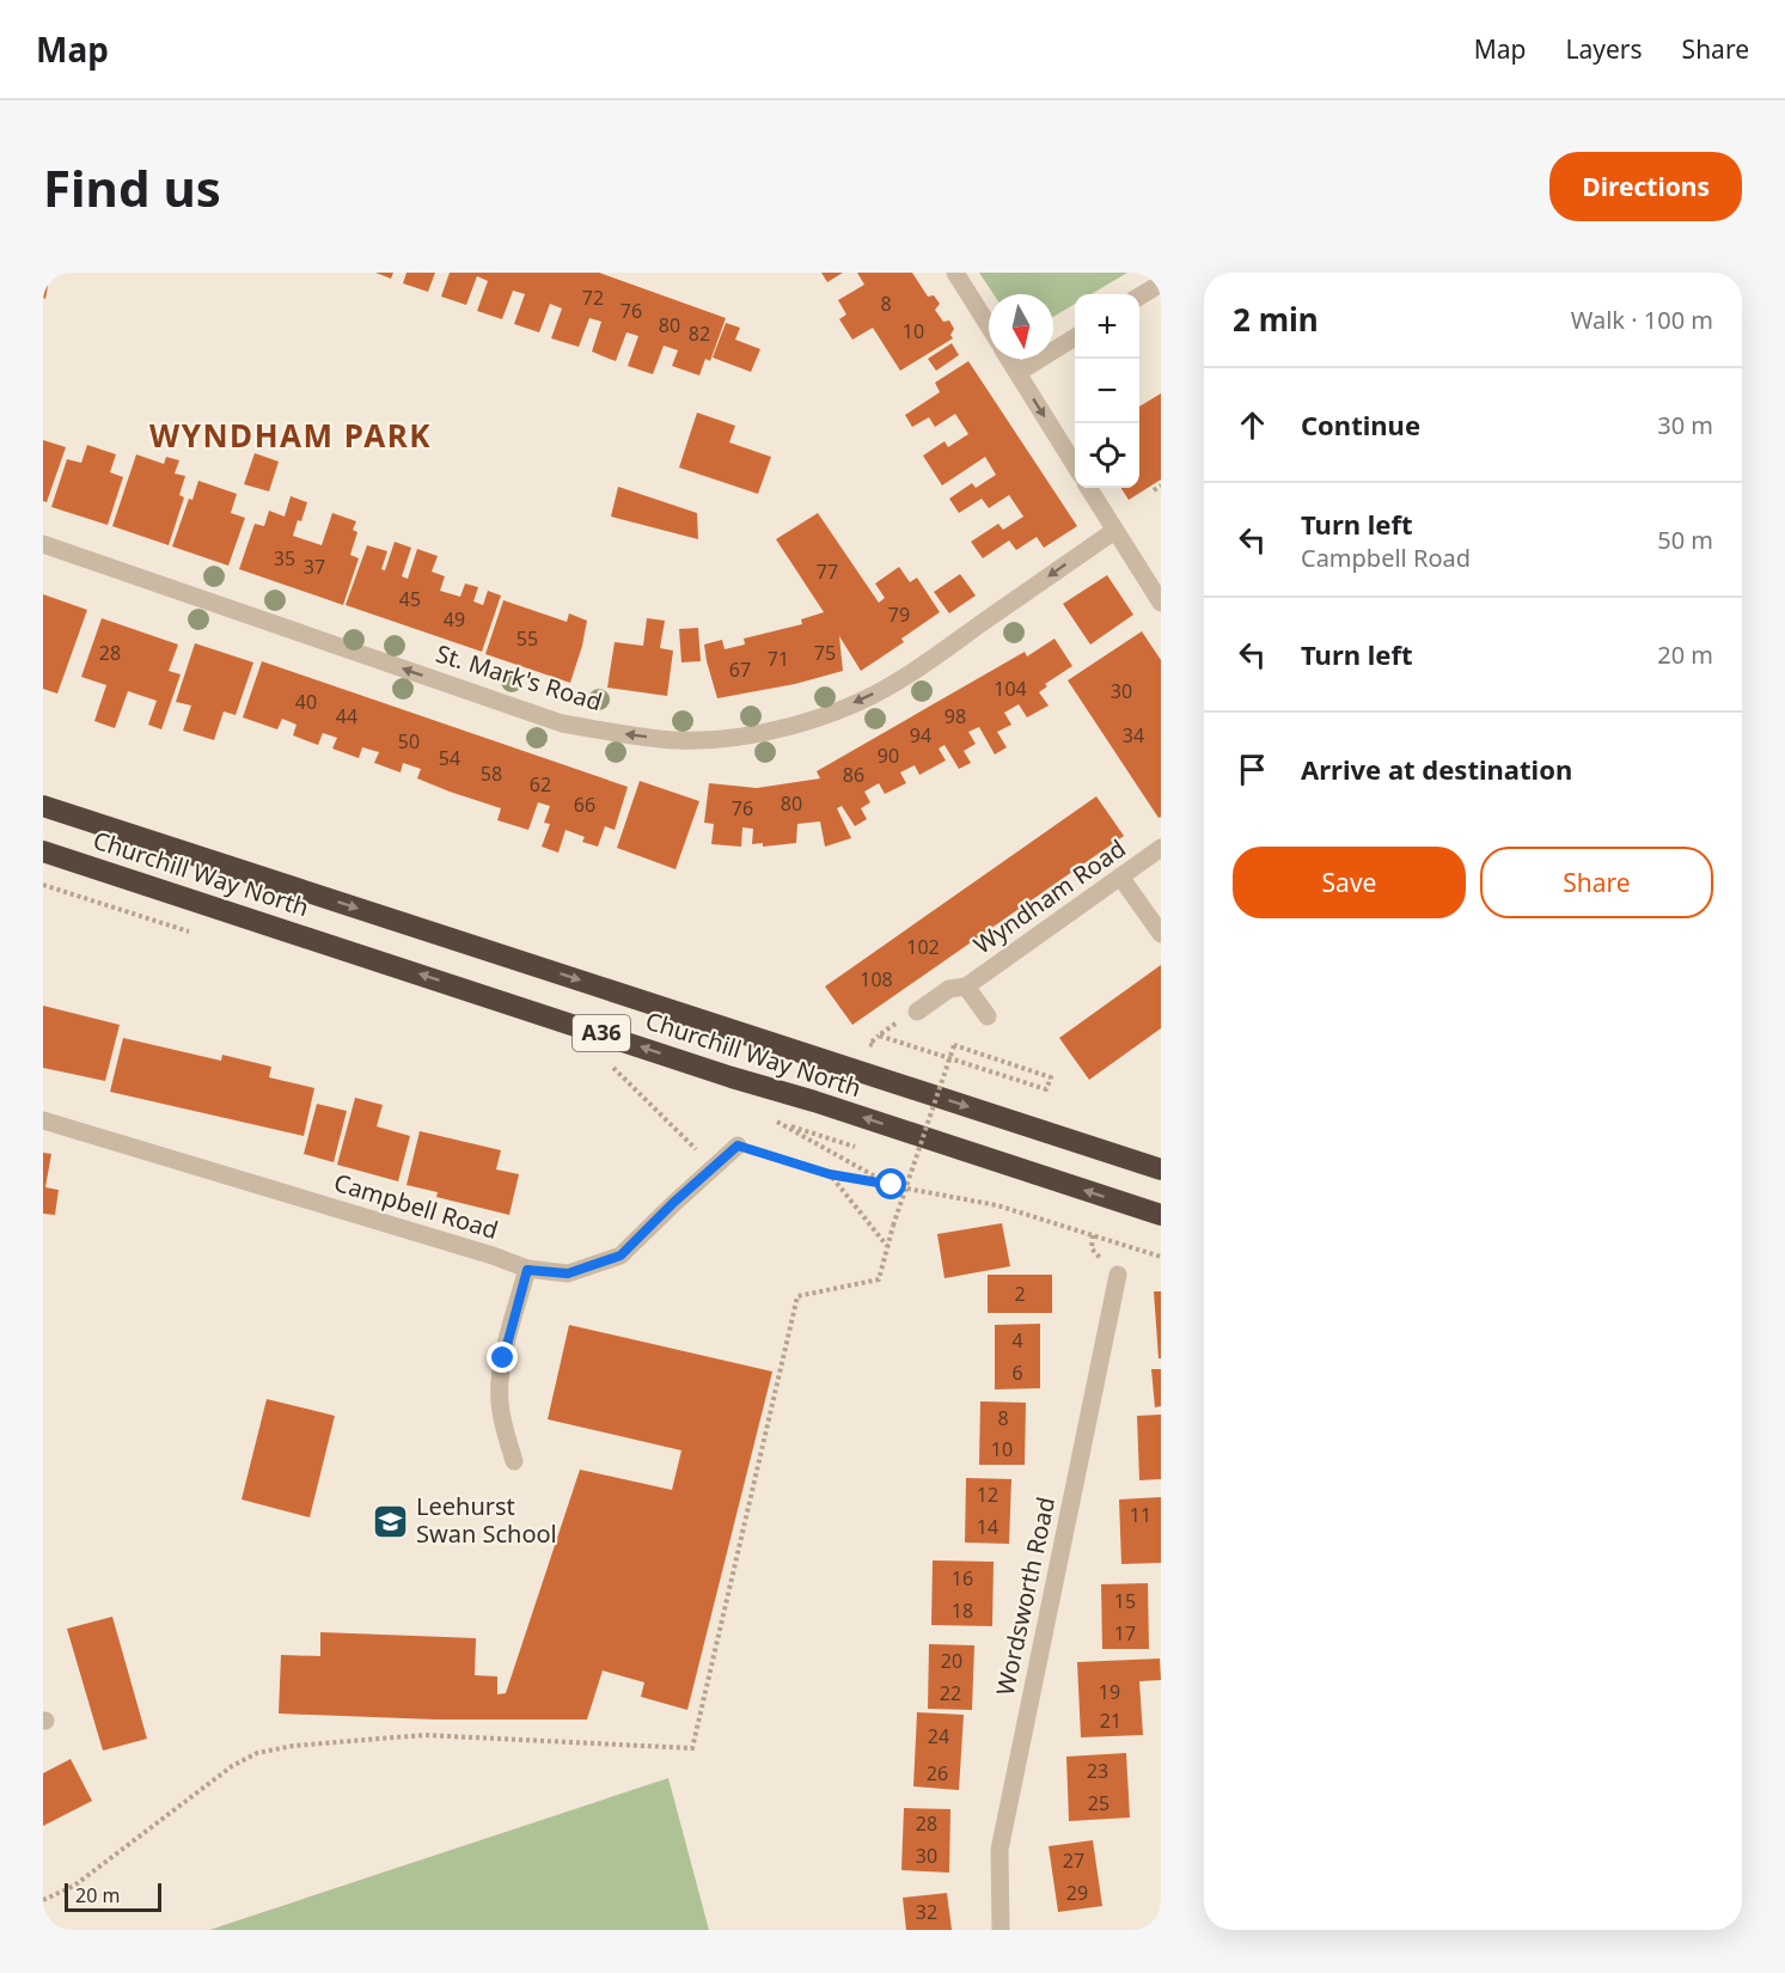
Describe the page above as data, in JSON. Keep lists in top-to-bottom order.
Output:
{
  "streets": {
    "highway": ["Churchill Way North", "A36"],
    "street": [
      "St. Mark's Road",
      "Wyndham Road",
      "Campbell Road",
      "Wordsworth Road"
    ]
  },
  "one_way": ["St. Mark's Road"],
  "districts": ["WYNDHAM PARK"],
  "places": {
    "school or university": ["Leehurst Swan School"]
  },
  "house_numbers": [
    "72",
    "8",
    "76",
    "80",
    "10",
    "82",
    "35",
    "37",
    "77",
    "45",
    "79",
    "49",
    "55",
    "28",
    "75",
    "71",
    "67",
    "104",
    "30",
    "40",
    "44",
    "98",
    "94",
    "34",
    "50",
    "90",
    "54",
    "58",
    "86",
    "62",
    "80",
    "66",
    "76",
    "102",
    "108",
    "2",
    "4",
    "6",
    "8",
    "10",
    "12",
    "11",
    "14",
    "16",
    "15",
    "18",
    "17",
    "20",
    "19",
    "22",
    "21",
    "24",
    "23",
    "26",
    "25",
    "28",
    "30",
    "27",
    "29",
    "32"
  ],
  "scale_bar": "20 m",
  "north": "bottom",
  "page": {
    "header": "Map",
    "nav": ["Map", "Layers", "Share"],
    "buttons": [
      "Directions",
      ["Save", "Share"]
    ],
    "title": "Find us",
    "heading": ["2 min", "Walk · 100 m"],
    "map_buttons": ["+", "−"],
    "list": [
      ["Continue", "30 m"],
      ["Turn left", "Campbell Road", "50 m"],
      ["Turn left", "20 m"],
      "Arrive at destination"
    ],
    "scale": "20 m"
  }
}
